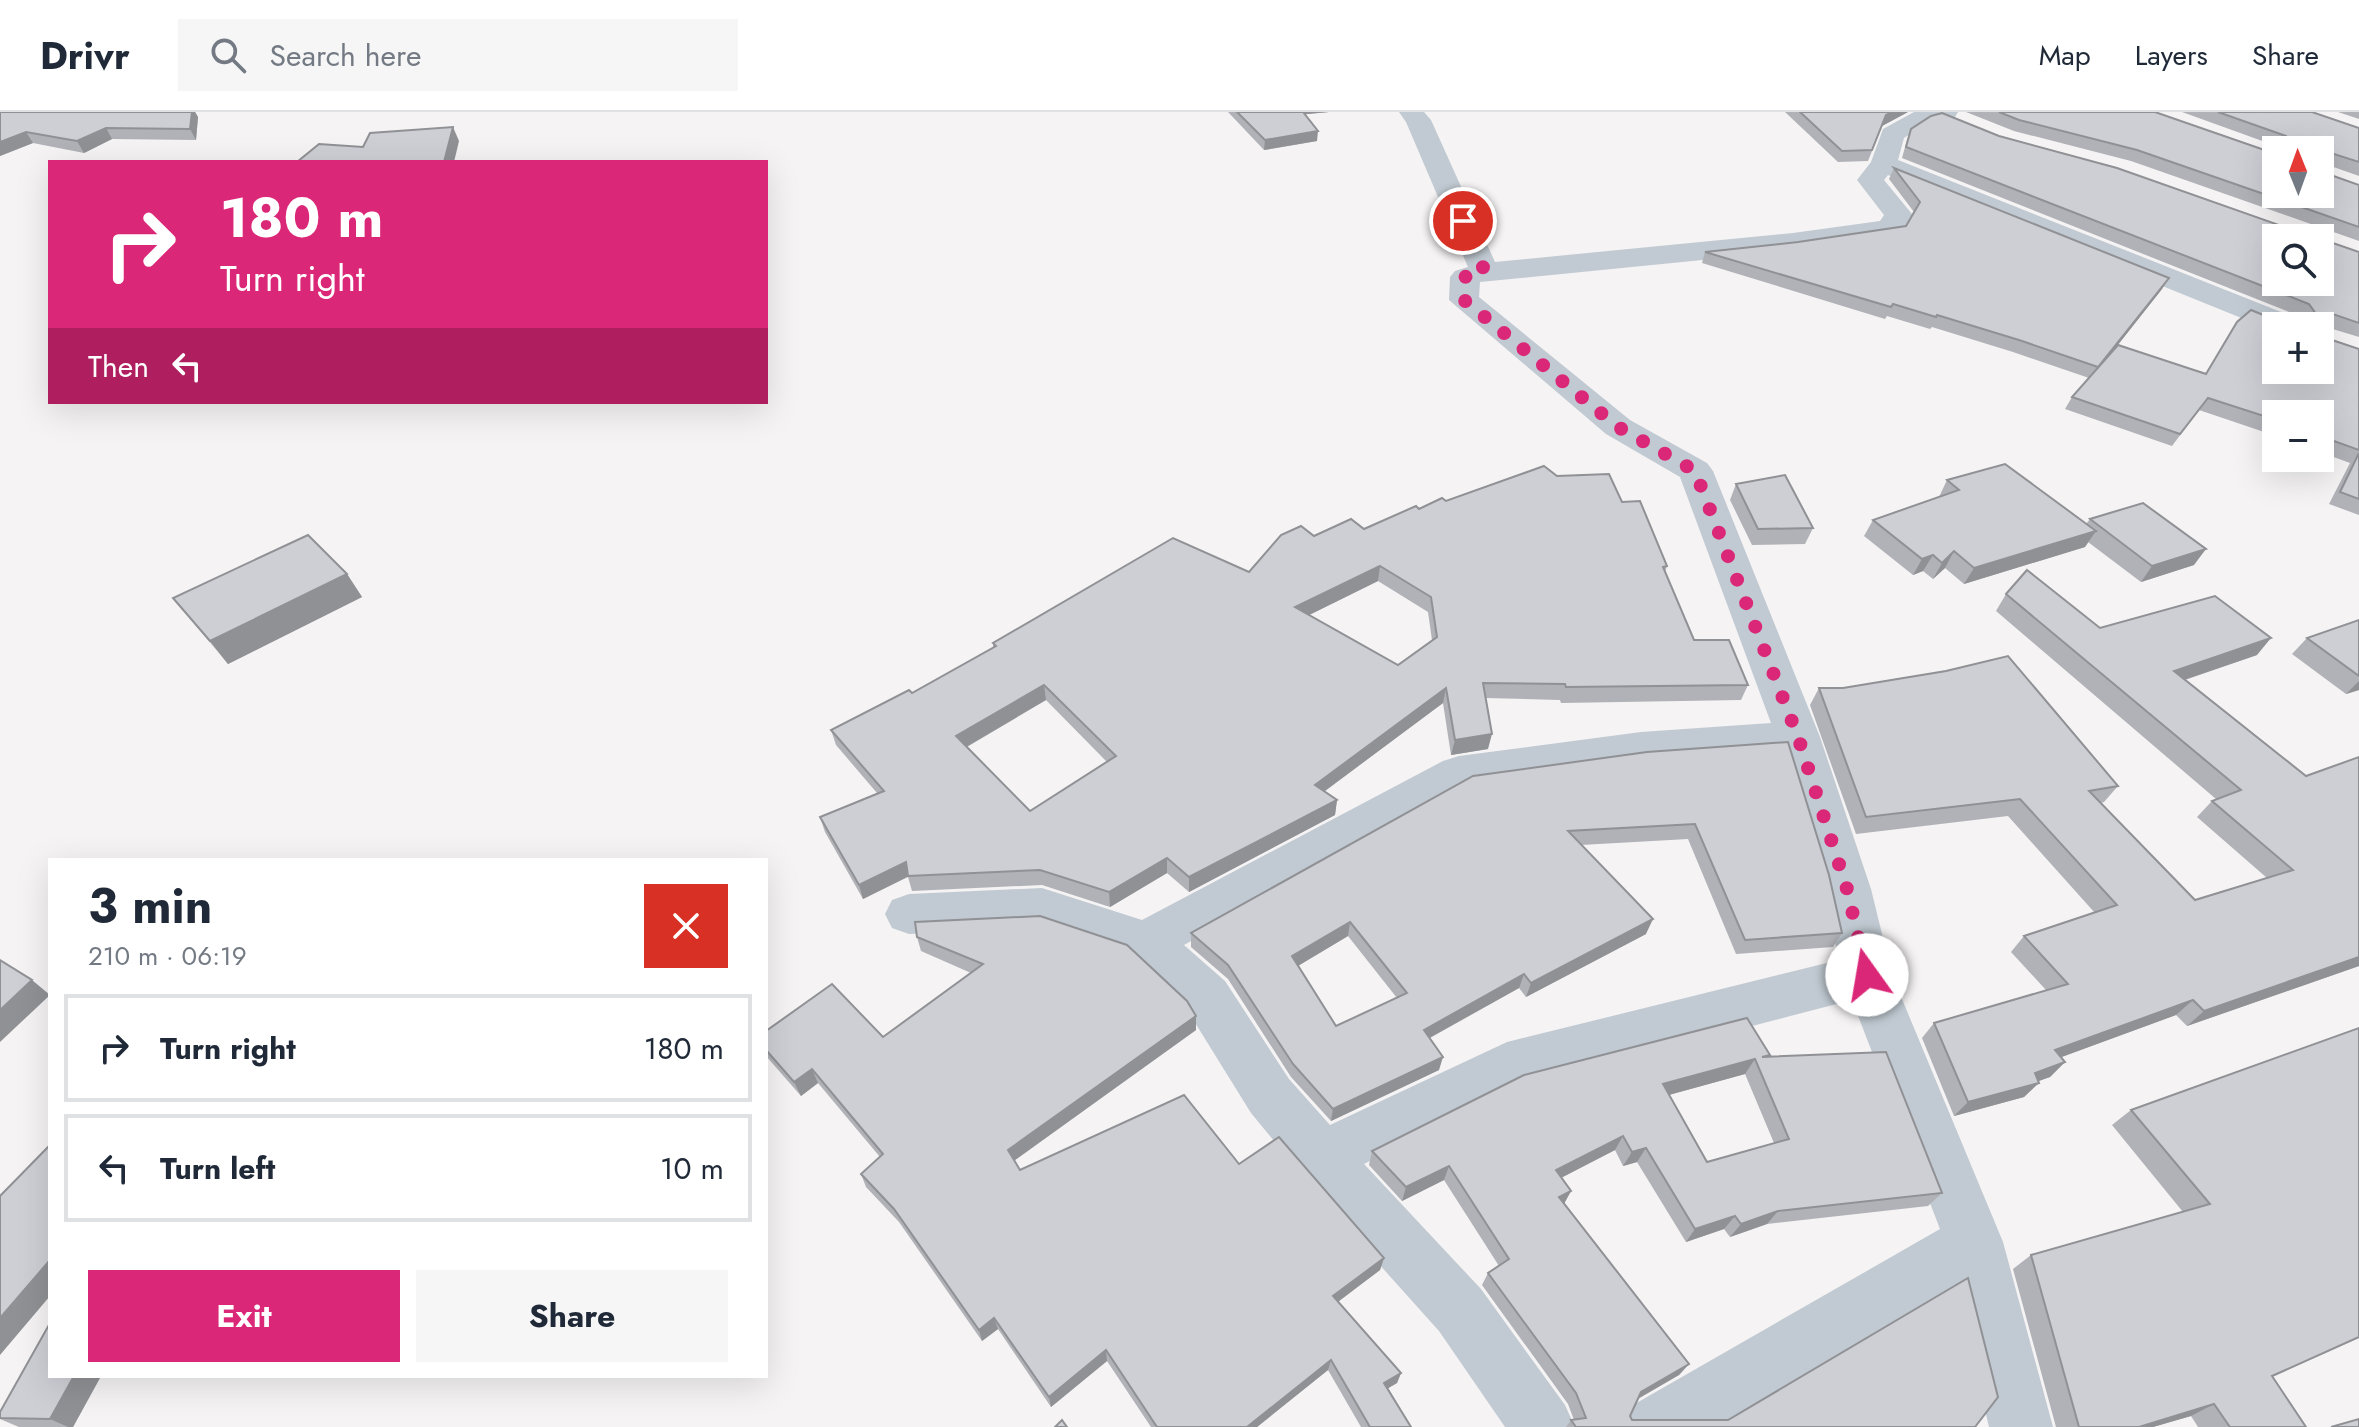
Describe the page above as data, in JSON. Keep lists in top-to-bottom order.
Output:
{
  "north": "top",
  "page": {
    "header": "Drivr",
    "search": "Search here",
    "nav": ["Map", "Layers", "Share"],
    "map_buttons": ["+", "−"],
    "turn": ["180 m", "Turn right"],
    "then": "Then",
    "heading": ["3 min", "210 m · 06:19"],
    "list": [
      {
        "name": "Turn right",
        "value": "180 m"
      },
      {
        "name": "Turn left",
        "value": "10 m"
      }
    ],
    "buttons": ["Exit", "Share"]
  }
}
